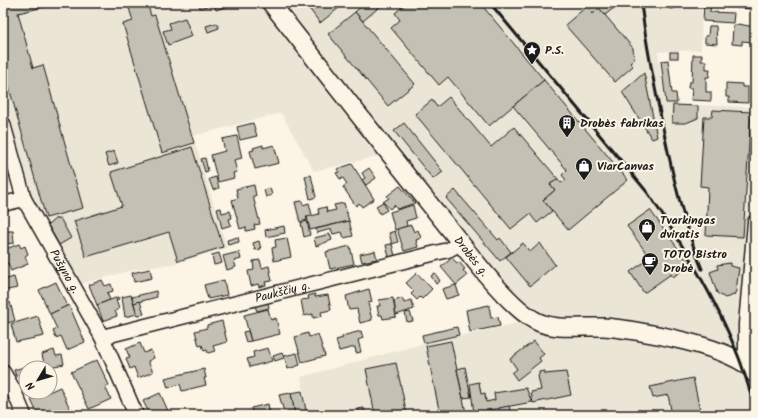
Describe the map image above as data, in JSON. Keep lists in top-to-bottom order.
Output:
{
  "streets": {
    "street": ["Drobės g.", "Pušyno g.", "Paukščių g."]
  },
  "crossings": [
    ["Drobės g.", "Paukščių g."],
    ["Pušyno g.", "Paukščių g."]
  ],
  "places": {
    "place": ["P.S."],
    "building": ["Drobės fabrikas"],
    "shop": ["ViarCanvas", "Tvarkingas dviratis"],
    "cafe": ["TOTO Bistro Drobė"]
  },
  "north": "bottom left"
}
